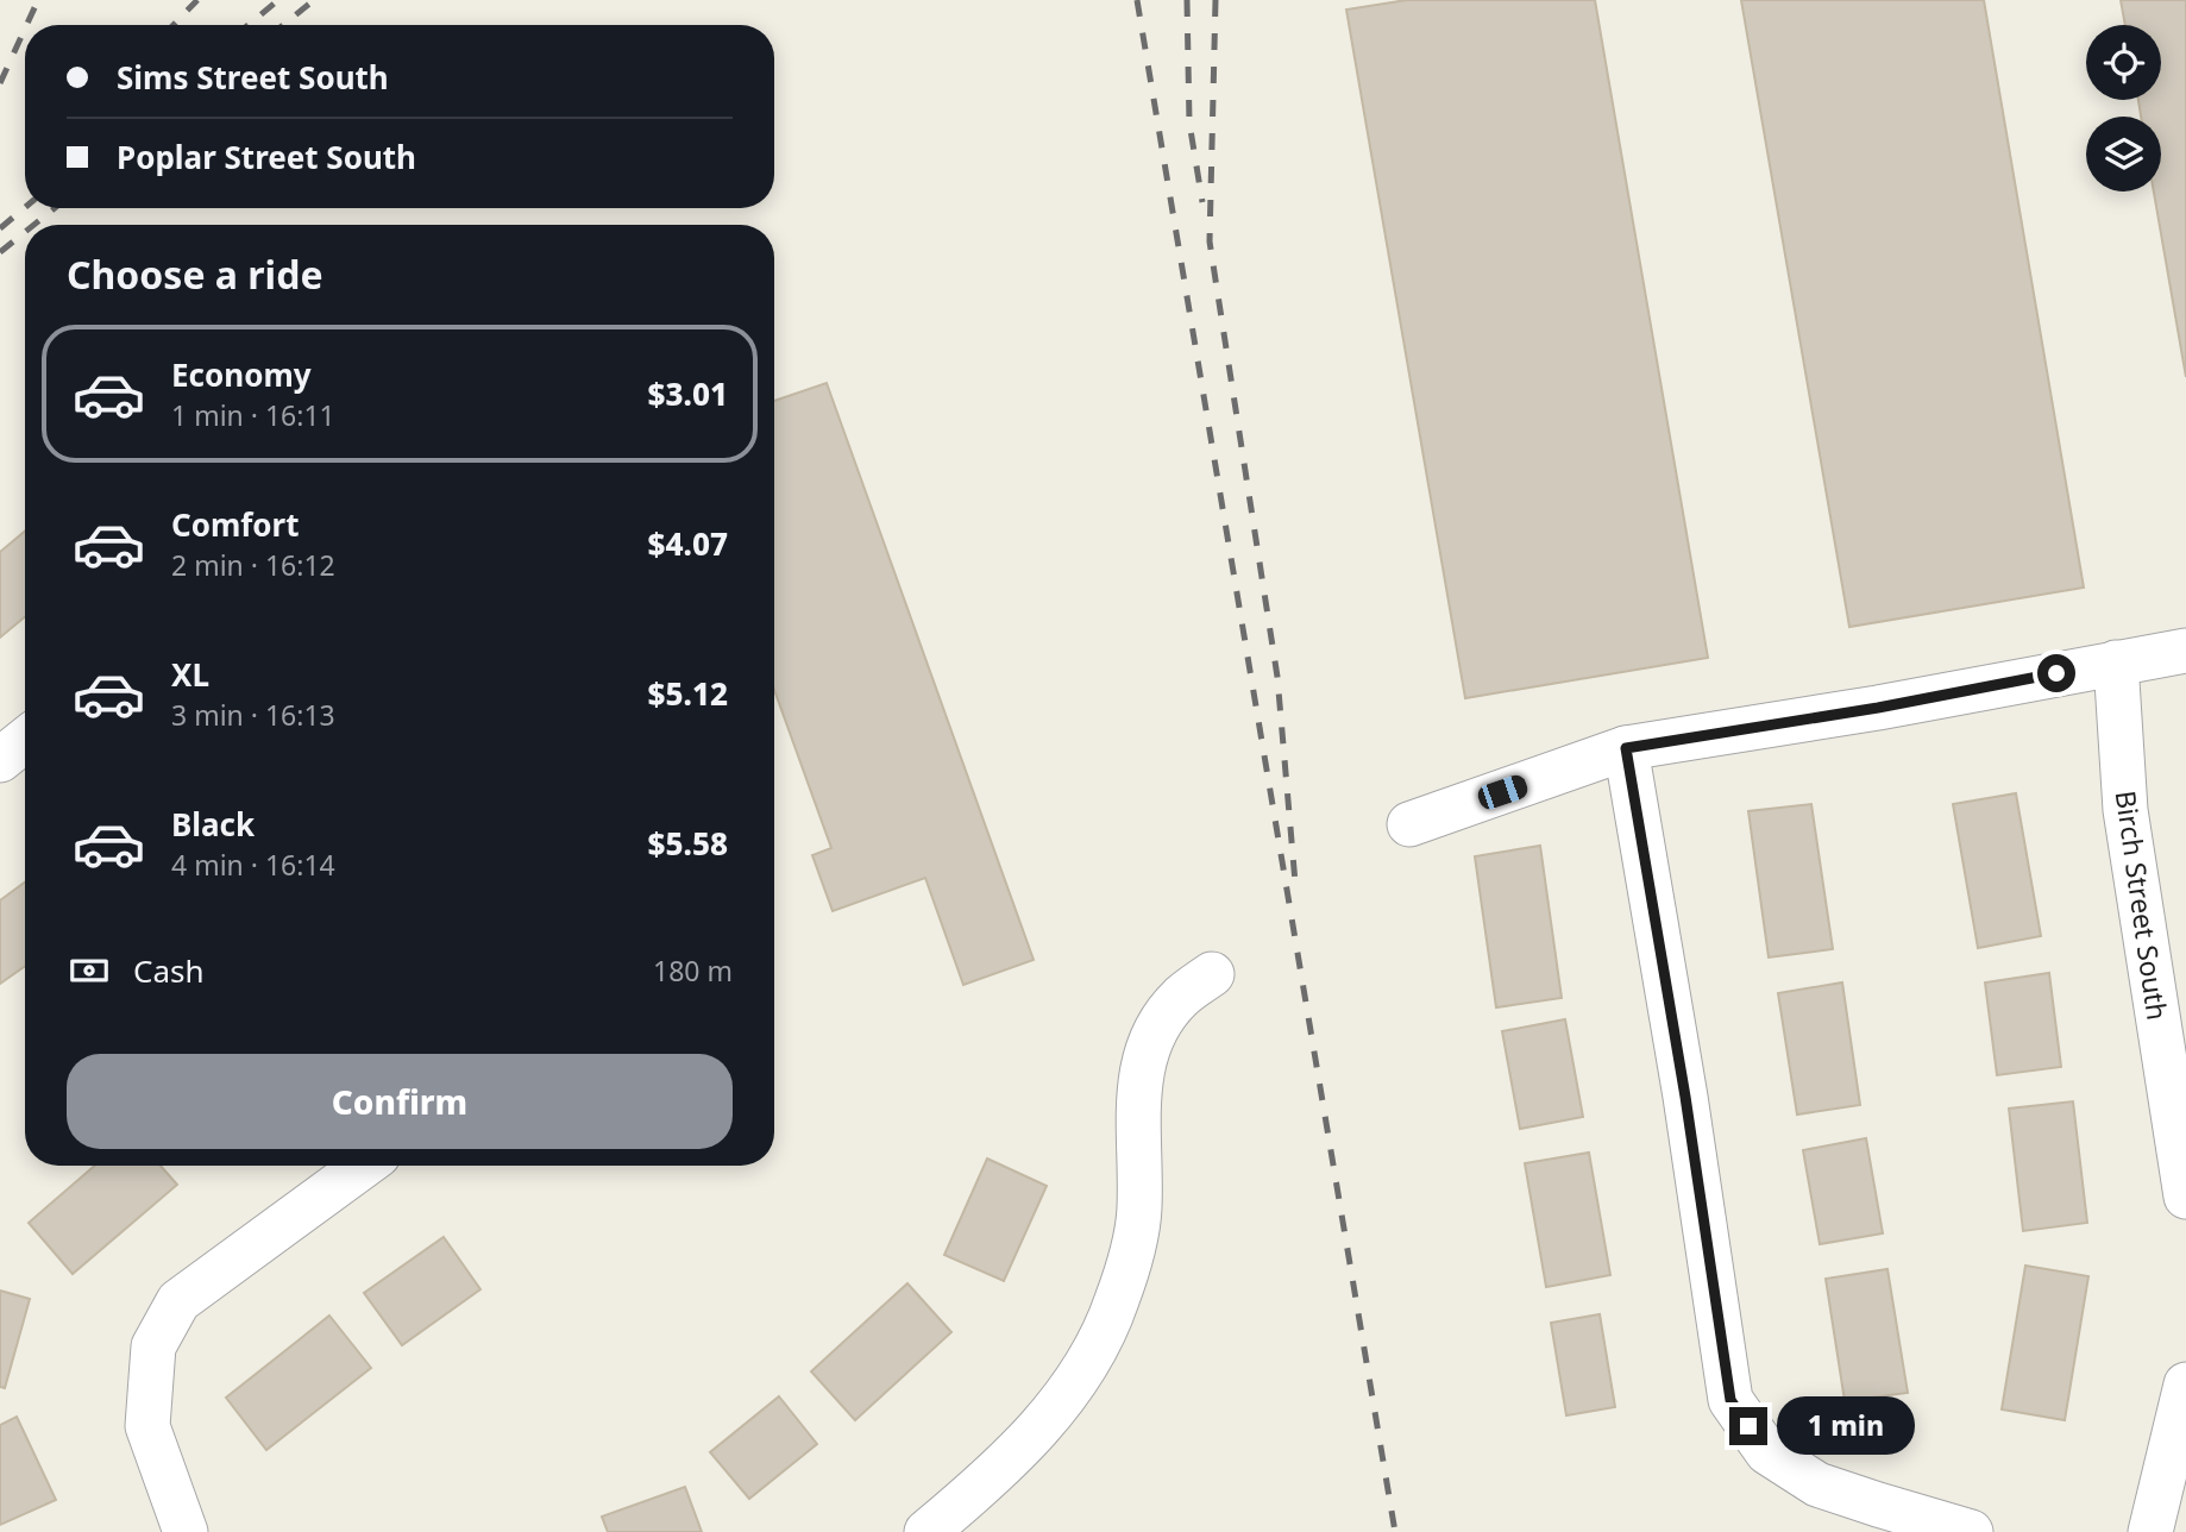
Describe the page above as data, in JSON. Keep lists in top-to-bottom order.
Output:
{
  "streets": {
    "street": ["Birch Street South"]
  },
  "page": {
    "banner": ["Sims Street South", "Poplar Street South"],
    "heading": "Choose a ride",
    "list": [
      {
        "name": "Economy",
        "note": "1 min · 16:11",
        "value": "$3.01"
      },
      {
        "name": "Comfort",
        "note": "2 min · 16:12",
        "value": "$4.07"
      },
      {
        "name": "XL",
        "note": "3 min · 16:13",
        "value": "$5.12"
      },
      {
        "name": "Black",
        "note": "4 min · 16:14",
        "value": "$5.58"
      }
    ],
    "pay": ["Cash", "180 m"],
    "buttons": "Confirm",
    "bubble": "1 min"
  }
}
